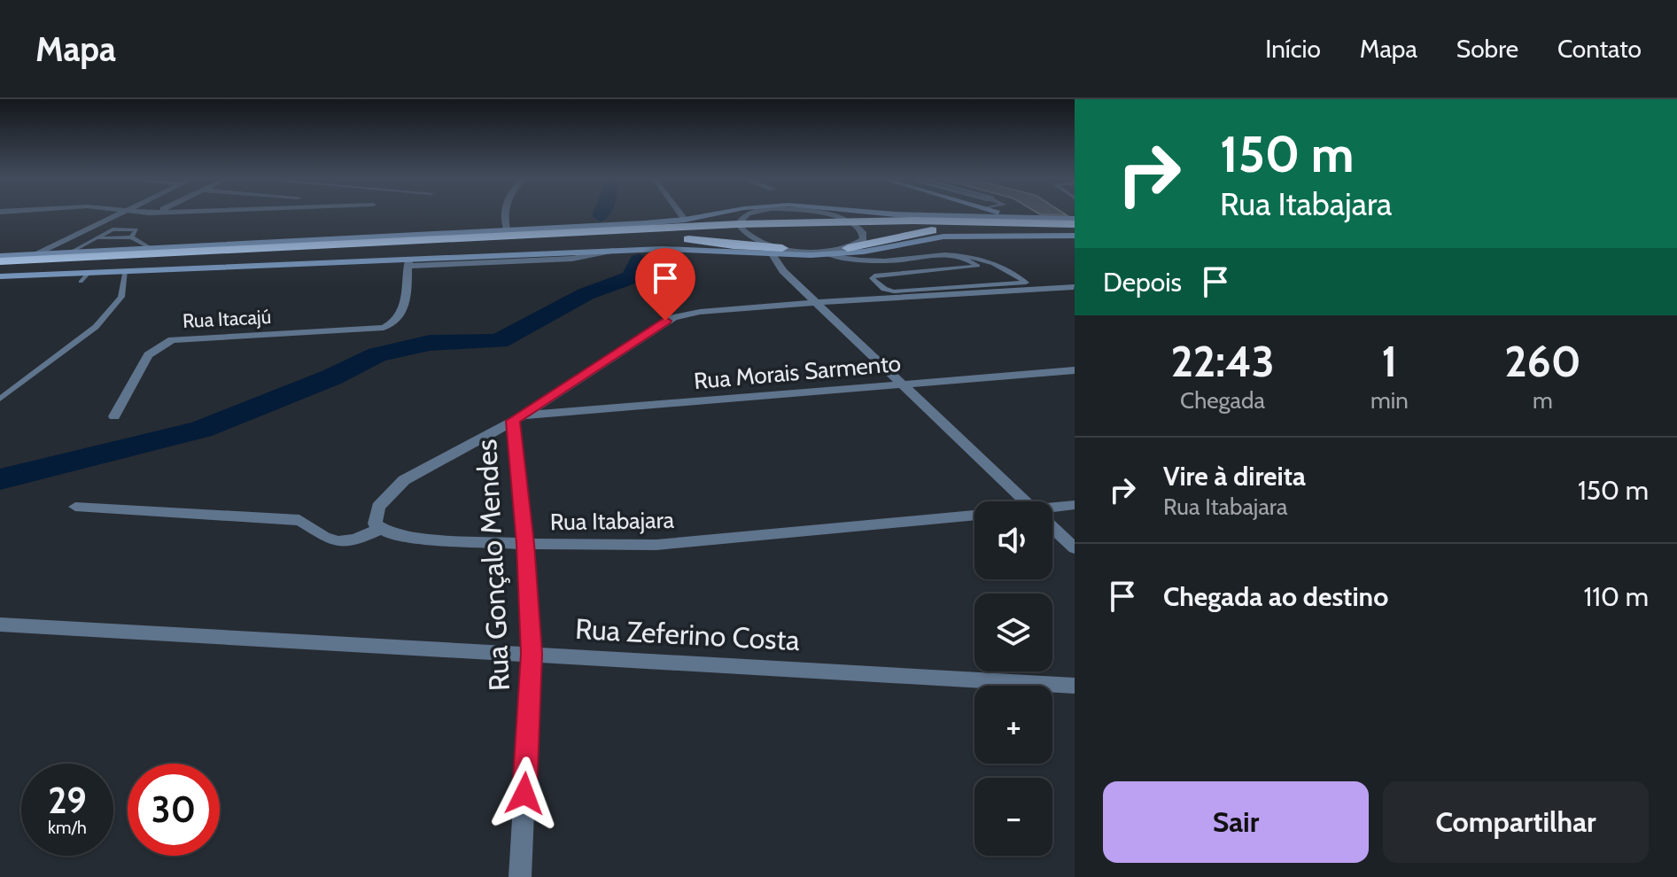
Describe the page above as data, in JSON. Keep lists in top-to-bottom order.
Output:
{
  "streets": {
    "street": [
      "Rua Itacajú",
      "Rua Morais Sarmento",
      "Rua Itabajara",
      "Rua Gonçalo Mendes",
      "Rua Zeferino Costa"
    ]
  },
  "crossings": [
    ["Rua Morais Sarmento", "Rua Gonçalo Mendes"],
    ["Rua Itabajara", "Rua Gonçalo Mendes"],
    ["Rua Gonçalo Mendes", "Rua Zeferino Costa"]
  ],
  "page": {
    "header": "Mapa",
    "nav": [
      "Início",
      "Mapa",
      "Sobre",
      "Contato"
    ],
    "turn": ["150 m", "Rua Itabajara"],
    "then": "Depois",
    "eta": [
      "22:43",
      "Chegada",
      "1",
      "min",
      "260",
      "m"
    ],
    "list": [
      {
        "name": "Vire à direita",
        "note": "Rua Itabajara",
        "value": "150 m"
      },
      {
        "name": "Chegada ao destino",
        "value": "110 m"
      }
    ],
    "map_buttons": ["+", "−"],
    "speed": "29 km/h",
    "limit": "30",
    "buttons": ["Sair", "Compartilhar"]
  }
}
